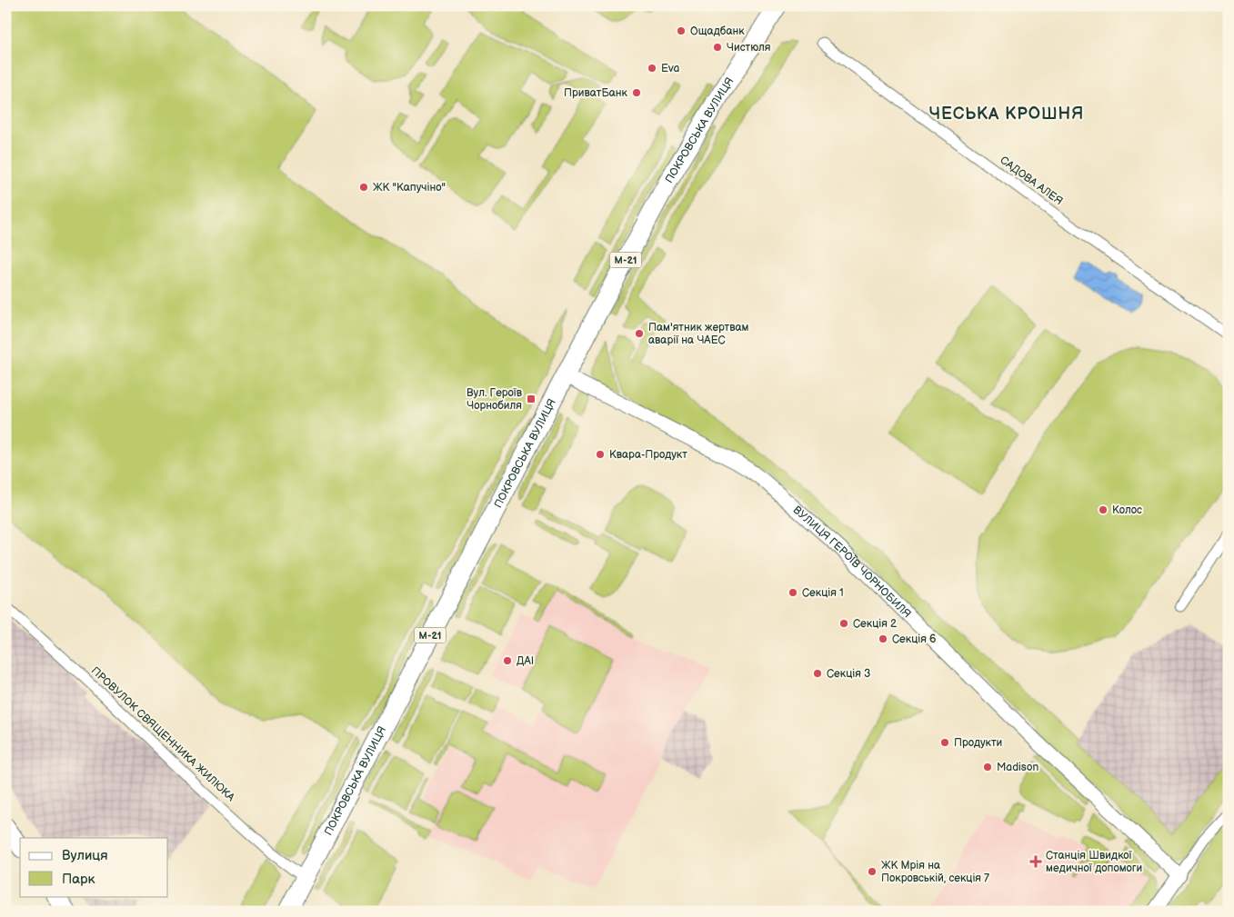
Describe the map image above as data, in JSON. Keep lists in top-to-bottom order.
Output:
{
  "streets": {
    "highway": ["ПОКРОВСЬКА ВУЛИЦЯ", "М-21"],
    "street": ["САДОВА АЛЕЯ", "ВУЛИЦЯ ГЕРОЇВ ЧОРНОБИЛЯ", "ПРОВУЛОК СВЯЩЕННИКА ЖИЛЮКА"]
  },
  "crossings": [
    ["ПОКРОВСЬКА ВУЛИЦЯ", "ВУЛИЦЯ ГЕРОЇВ ЧОРНОБИЛЯ"],
    ["ПОКРОВСЬКА ВУЛИЦЯ", "ПРОВУЛОК СВЯЩЕННИКА ЖИЛЮКА"]
  ],
  "districts": ["ЧЕСЬКА КРОШНЯ"],
  "places": {
    "other": [
      "Ощадбанк",
      "Чистюля",
      "Eva",
      "ПриватБанк",
      "ЖК \"Капучіно\"",
      "Пам'ятник жертвам аварії на ЧАЕС",
      "Квара-Продукт",
      "Колос",
      "Секція 1",
      "Секція 2",
      "Секція 6",
      "ДАІ",
      "Секція 3",
      "Продукти",
      "Madison",
      "ЖК Мрія на Покровській, секція 7"
    ],
    "transit": ["Вул. Героїв Чорнобиля"],
    "health": ["Станція Швидкої медичної допомоги"]
  },
  "legend": ["Вулиця", "Парк"]
}
